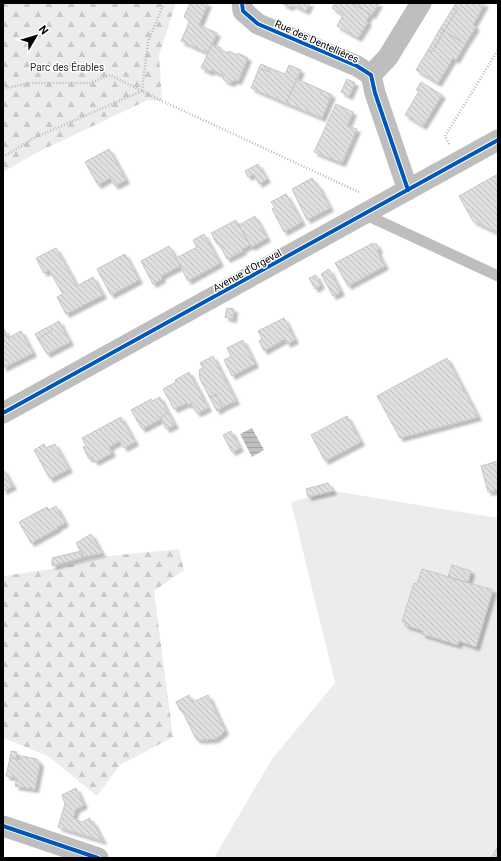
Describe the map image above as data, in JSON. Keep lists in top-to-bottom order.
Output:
{
  "streets": {
    "street": ["Rue des Dentellières", "Avenue d'Orgeval"]
  },
  "parks": ["Parc des Érables"],
  "north": "top right"
}
